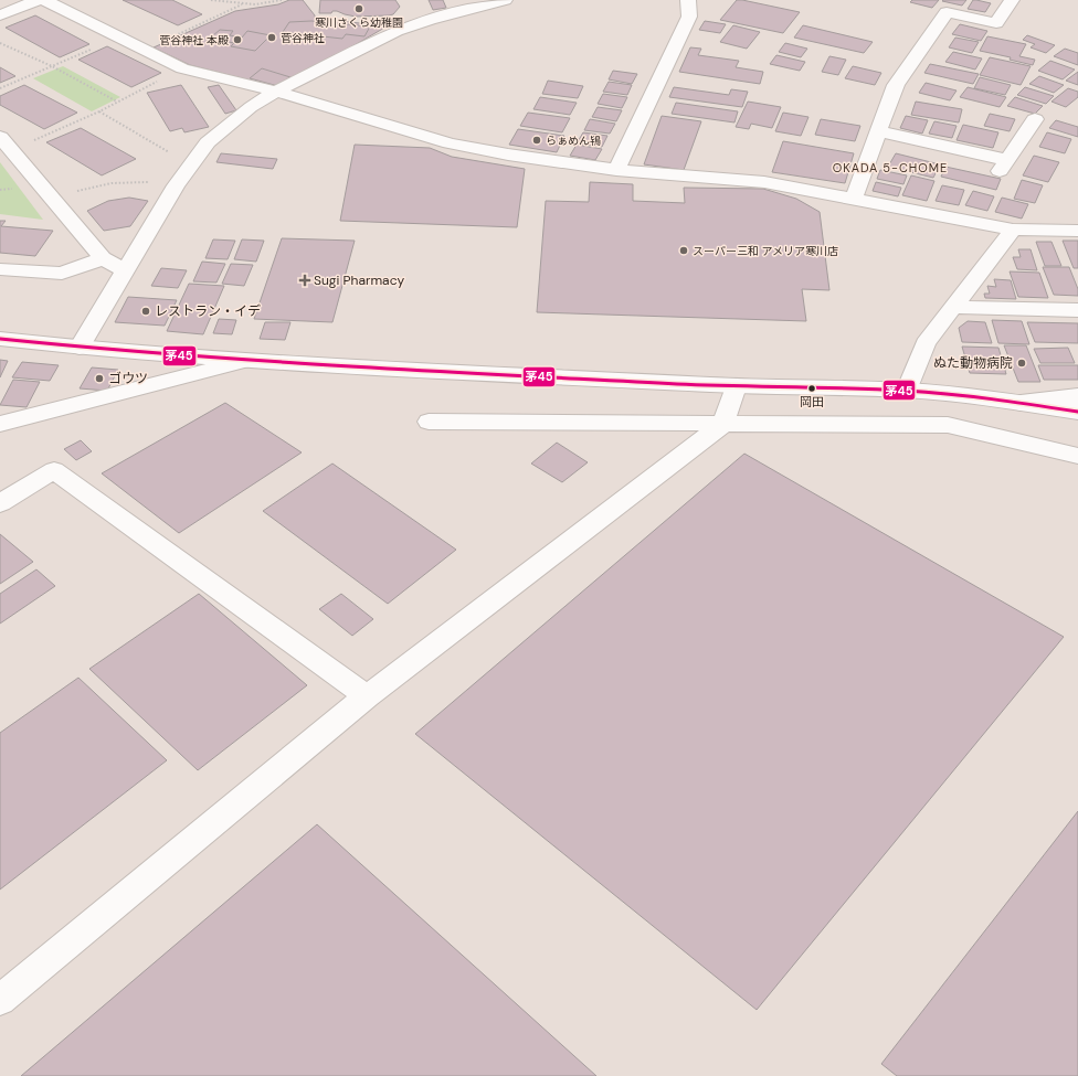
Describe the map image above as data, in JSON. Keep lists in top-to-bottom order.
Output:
{
  "districts": ["OKADA 5-CHOME"],
  "places": {
    "other": [
      "寒川さくら幼稚園",
      "菅谷神社",
      "菅谷神社 本殿",
      "らぁめん鴇",
      "スーパー三和 アメリア寒川店",
      "レストラン・イデ",
      "ぬた動物病院",
      "ゴウツ",
      "岡田"
    ],
    "health": ["Sugi Pharmacy"]
  },
  "lines": ["transit line 茅45"]
}
